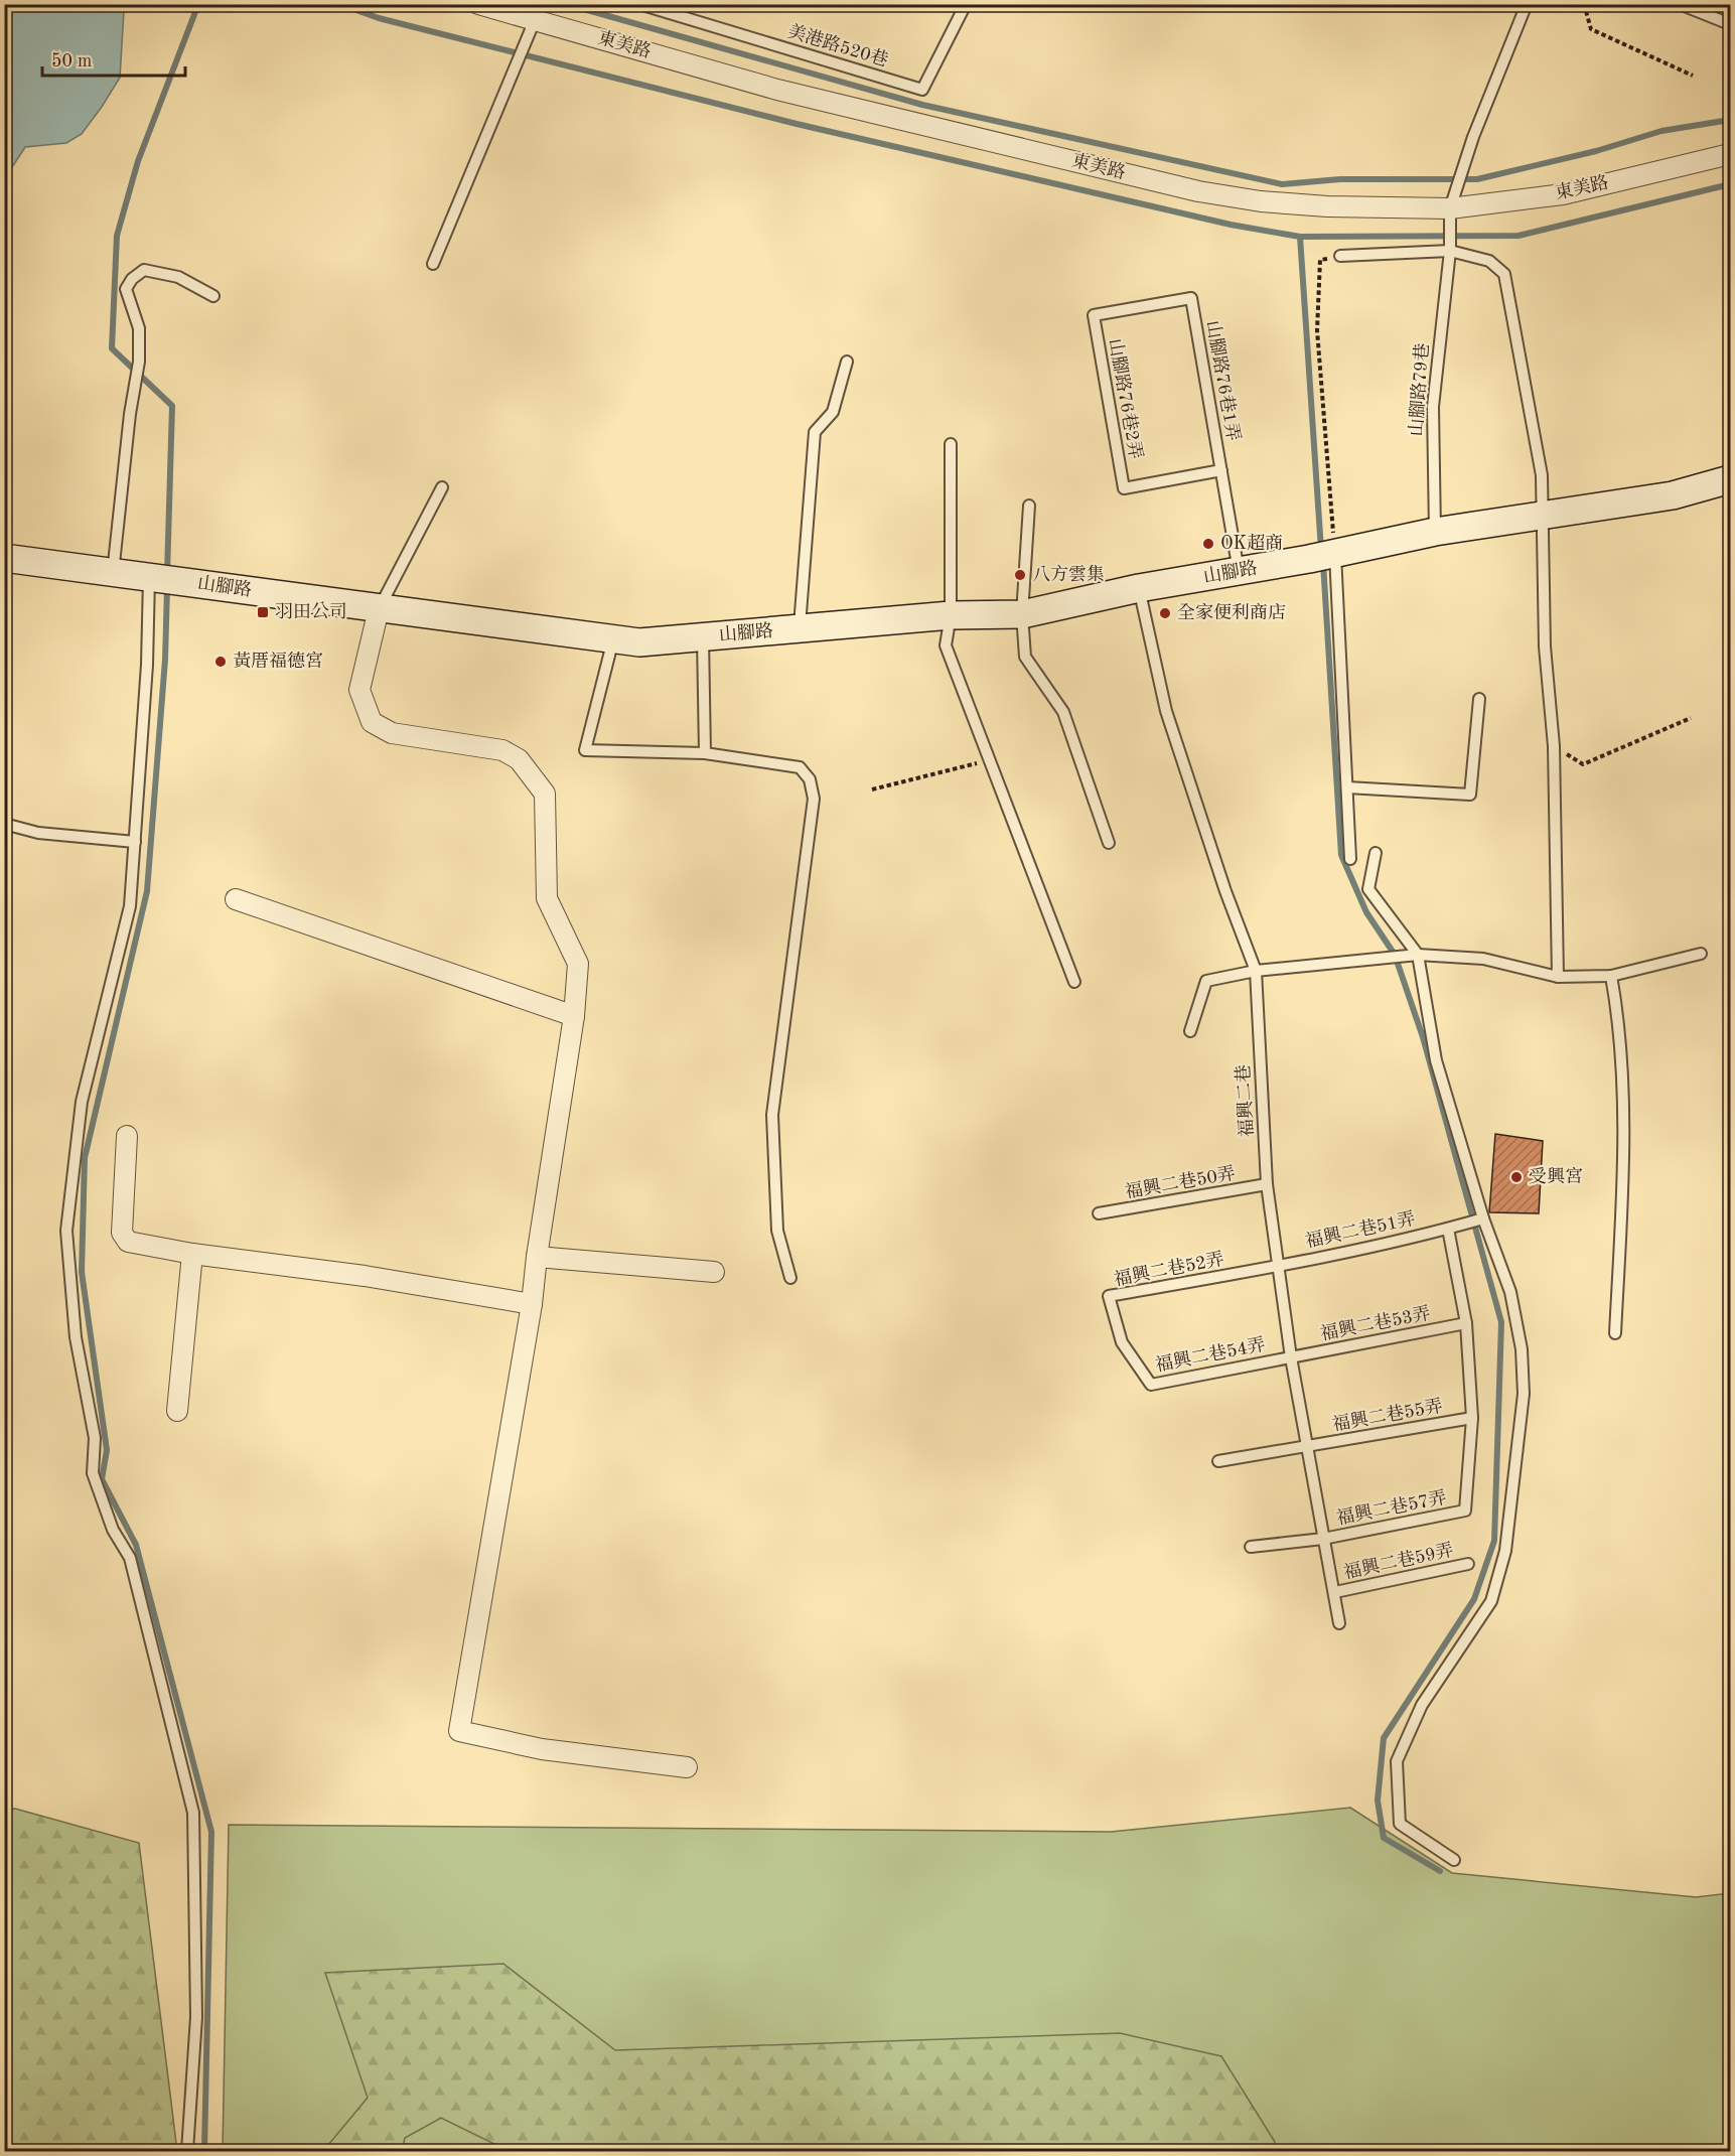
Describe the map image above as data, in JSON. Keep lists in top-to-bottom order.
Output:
{
  "streets": {
    "main road": ["山腳路"],
    "street": ["東美路"],
    "lane": [
      "美港路520巷",
      "山腳路76巷1弄",
      "山腳路79巷",
      "山腳路76巷2弄",
      "福興二巷",
      "福興二巷50弄",
      "福興二巷51弄",
      "福興二巷52弄",
      "福興二巷53弄",
      "福興二巷54弄",
      "福興二巷55弄",
      "福興二巷57弄",
      "福興二巷59弄"
    ]
  },
  "crossings": [
    ["東美路", "山腳路79巷"],
    ["山腳路76巷1弄", "山腳路76巷2弄"],
    ["山腳路76巷1弄", "山腳路"],
    ["山腳路79巷", "山腳路"],
    ["山腳路", "福興二巷"],
    ["福興二巷", "福興二巷50弄"],
    ["福興二巷", "福興二巷51弄"],
    ["福興二巷", "福興二巷52弄"],
    ["福興二巷", "福興二巷53弄"],
    ["福興二巷", "福興二巷54弄"],
    ["福興二巷", "福興二巷55弄"],
    ["福興二巷", "福興二巷57弄"],
    ["福興二巷", "福興二巷59弄"],
    ["福興二巷51弄", "福興二巷52弄"],
    ["福興二巷52弄", "福興二巷54弄"],
    ["福興二巷53弄", "福興二巷54弄"],
    ["福興二巷55弄", "福興二巷57弄"]
  ],
  "places": {
    "other": [
      "OK超商",
      "八方雲集",
      "全家便利商店",
      "黃厝福德宮",
      "受興宮"
    ],
    "transit": ["羽田公司"]
  },
  "scale_bar": "50 m"
}
